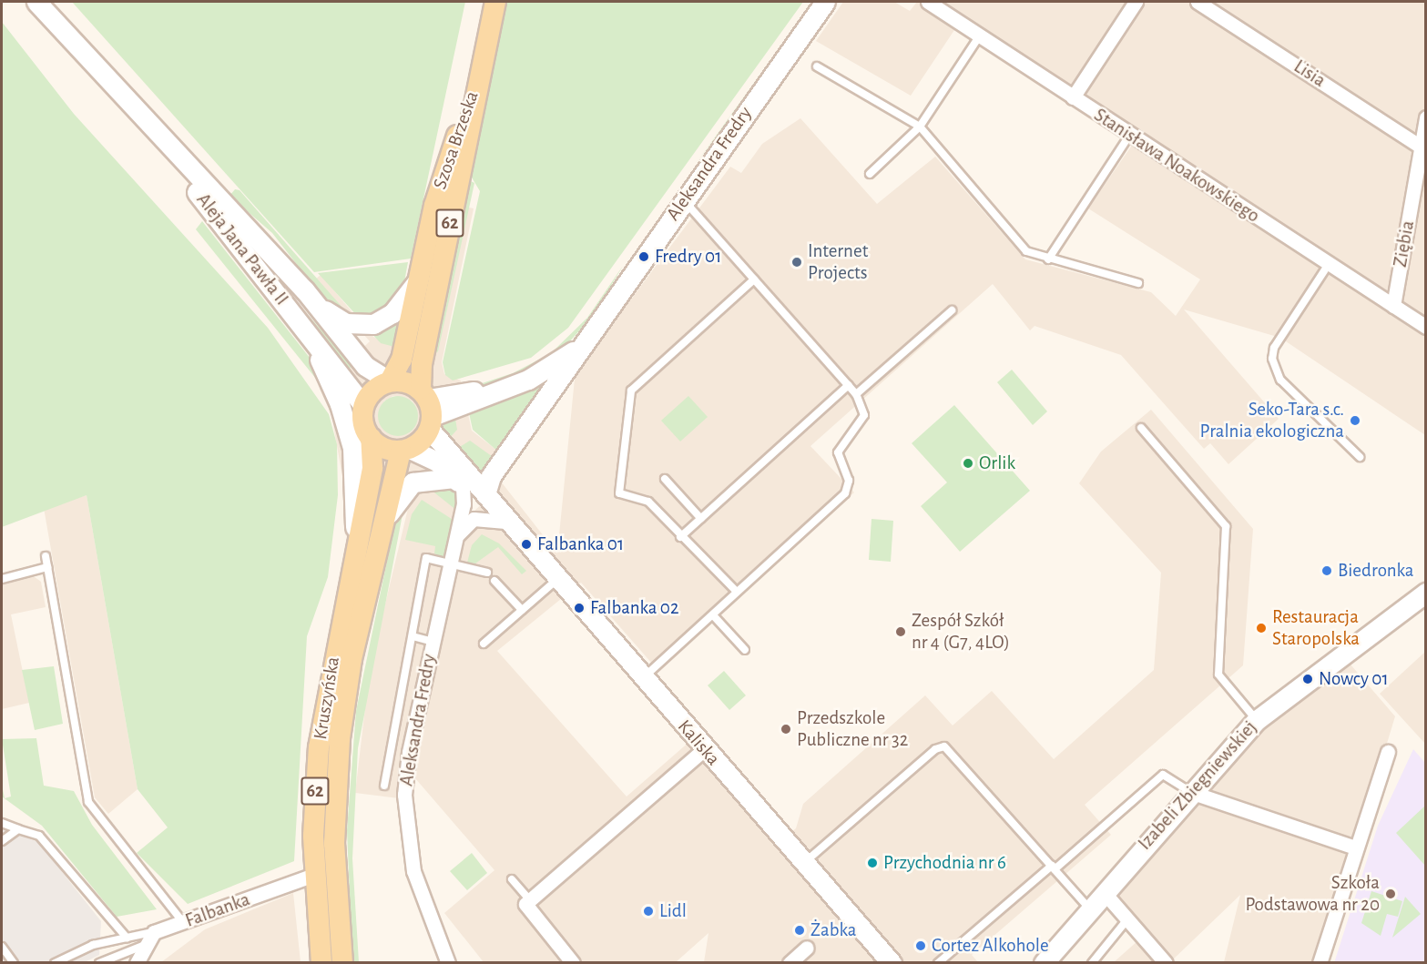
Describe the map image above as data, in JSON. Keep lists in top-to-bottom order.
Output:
{
  "streets": {
    "main road": ["Szosa Brzeska", "62", "Kruszyńska"],
    "street": [
      "Lisia",
      "Aleksandra Fredry",
      "Stanisława Noakowskiego",
      "Ziębia",
      "Aleja Jana Pawła II",
      "Kaliska",
      "Izabeli Zbiegniewskiej",
      "Falbanka"
    ]
  },
  "crossings": [
    ["Lisia", "Ziębia"],
    ["Szosa Brzeska", "Aleksandra Fredry"],
    ["Szosa Brzeska", "62"],
    ["Szosa Brzeska", "Aleja Jana Pawła II"],
    ["Szosa Brzeska", "Kruszyńska"],
    ["Szosa Brzeska", "Kaliska"],
    ["Aleksandra Fredry", "62"],
    ["Aleksandra Fredry", "Aleja Jana Pawła II"],
    ["Aleksandra Fredry", "Kruszyńska"],
    ["Aleksandra Fredry", "Kaliska"],
    ["Stanisława Noakowskiego", "Ziębia"],
    ["62", "Aleja Jana Pawła II"],
    ["62", "Kruszyńska"],
    ["62", "Kaliska"],
    ["Aleja Jana Pawła II", "Kruszyńska"],
    ["Aleja Jana Pawła II", "Kaliska"],
    ["Kruszyńska", "Kaliska"],
    ["Kruszyńska", "Falbanka"]
  ],
  "places": [
    "Fredry 01",
    "Internet Projects",
    "Seko-Tara s.c. Pralnia ekologiczna",
    "Orlik",
    "Falbanka 01",
    "Biedronka",
    "Falbanka 02",
    "Restauracja Staropolska",
    "Zespół Szkół nr 4 (G7, 4LO)",
    "Nowcy 01",
    "Przedszkole Publiczne nr 32",
    "Przychodnia nr 6",
    "Szkoła Podstawowa nr 20",
    "Lidl",
    "Żabka",
    "Cortez Alkohole"
  ]
}
